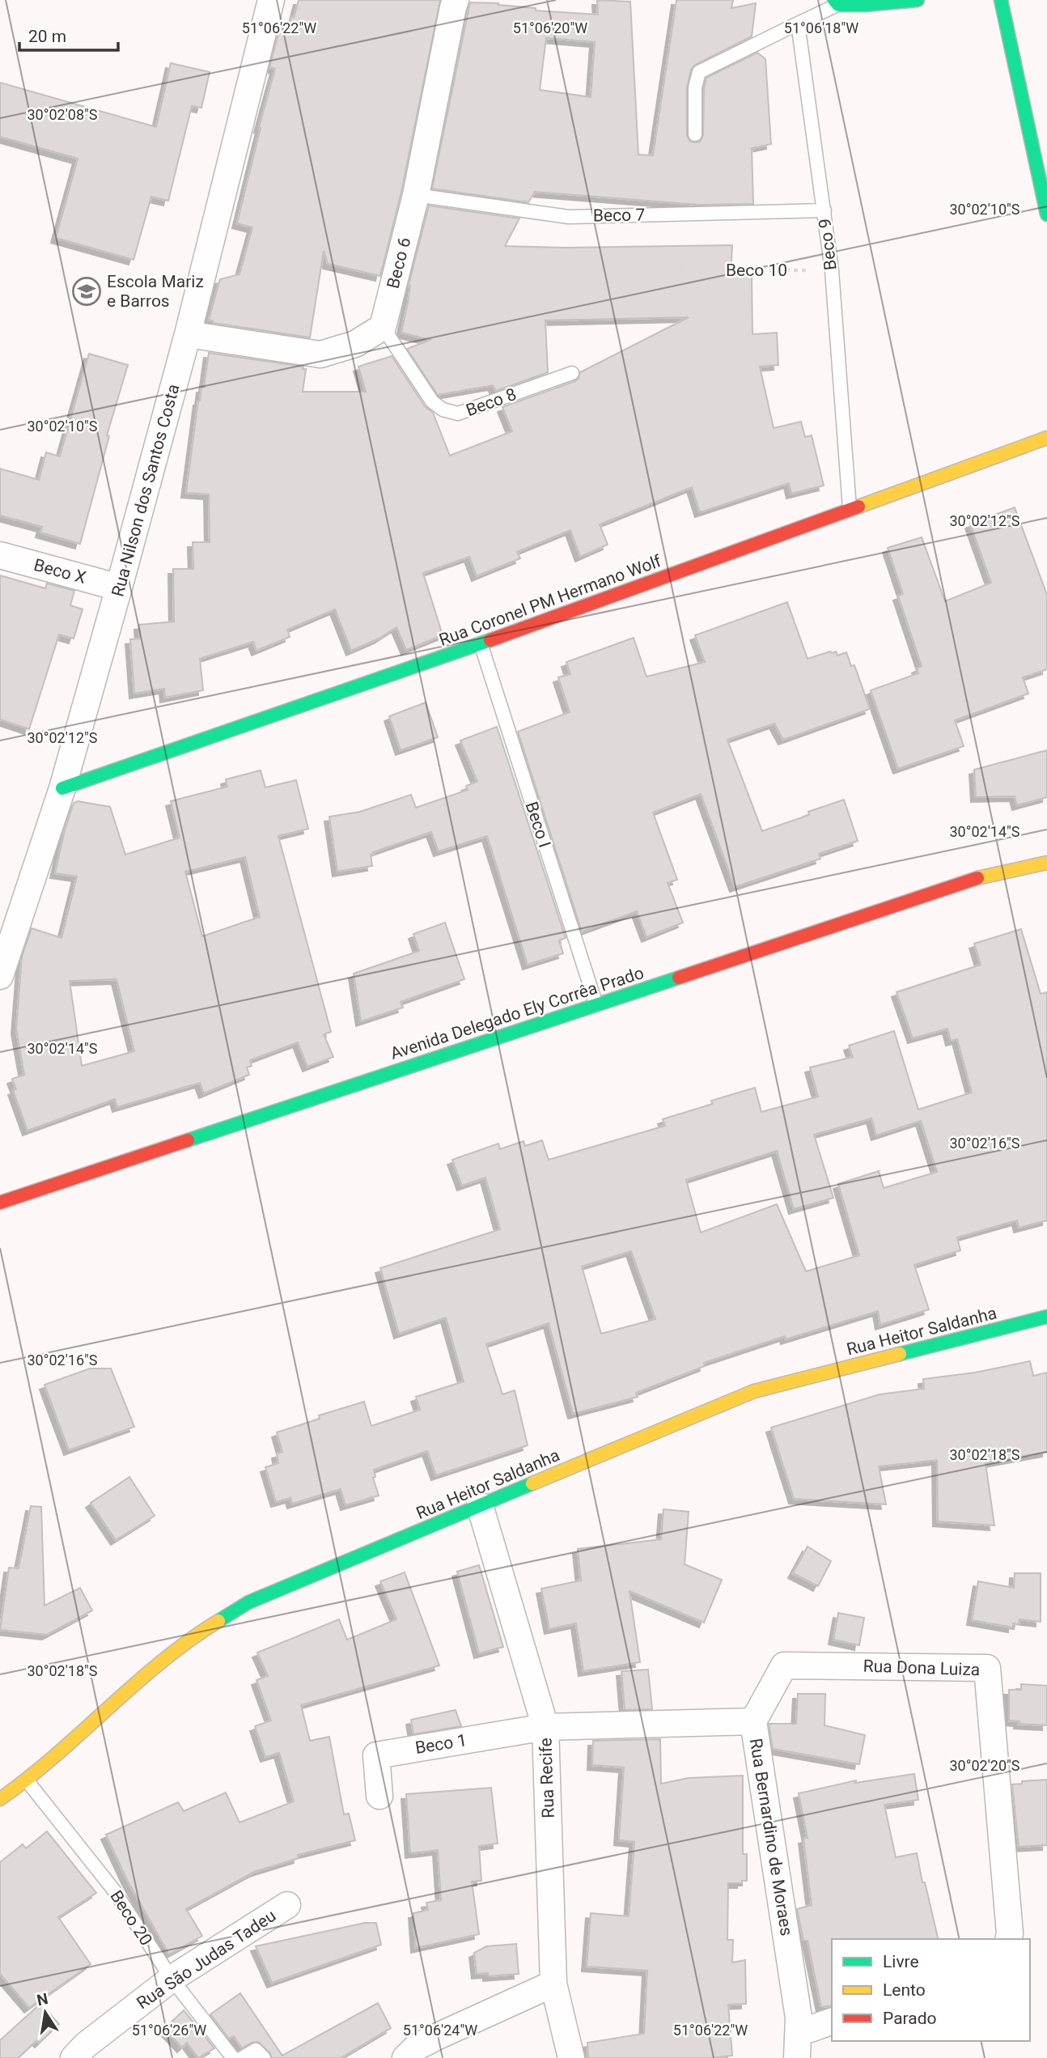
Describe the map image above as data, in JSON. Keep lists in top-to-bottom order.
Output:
{
  "streets": {
    "street": [
      "Beco 6",
      "Rua Nilson dos Santos Costa",
      "Beco X",
      "Rua Coronel PM Hermano Wolf",
      "Avenida Delegado Ely Corrêa Prado",
      "Rua Heitor Saldanha",
      "Rua Dona Luiza",
      "Beco 1",
      "Rua Recife",
      "Rua Bernardino de Moraes",
      "Rua São Judas Tadeu"
    ],
    "lane": [
      "Beco 7",
      "Beco 9",
      "Beco 8",
      "Beco I",
      "Beco 20"
    ],
    "path": ["Beco 10"]
  },
  "crossings": [
    ["Beco 7", "Beco 9"],
    ["Beco 7", "Beco 6"],
    ["Beco 9", "Beco 10"],
    ["Beco 9", "Rua Coronel PM Hermano Wolf"],
    ["Beco 6", "Beco 8"],
    ["Rua Nilson dos Santos Costa", "Beco X"],
    ["Rua Nilson dos Santos Costa", "Rua Coronel PM Hermano Wolf"],
    ["Rua Coronel PM Hermano Wolf", "Beco I"],
    ["Beco I", "Avenida Delegado Ely Corrêa Prado"],
    ["Rua Heitor Saldanha", "Rua Recife"],
    ["Rua Heitor Saldanha", "Beco 20"],
    ["Rua Dona Luiza", "Rua Bernardino de Moraes"],
    ["Beco 1", "Rua Recife"],
    ["Beco 1", "Rua Bernardino de Moraes"],
    ["Rua Recife", "Rua Bernardino de Moraes"],
    ["Beco 20", "Rua São Judas Tadeu"]
  ],
  "places": {
    "school or university": ["Escola Mariz e Barros"]
  },
  "legend": ["Livre", "Lento", "Parado"],
  "scale_bar": "20 m",
  "north": "top",
  "coordinates": [
    "51°06'22\"W",
    "51°06'20\"W",
    "51°06'18\"W",
    "30°02'08\"S",
    "30°02'10\"S",
    "30°02'12\"S",
    "30°02'14\"S",
    "30°02'16\"S",
    "30°02'18\"S",
    "30°02'20\"S",
    "51°06'26\"W",
    "51°06'24\"W"
  ]
}
